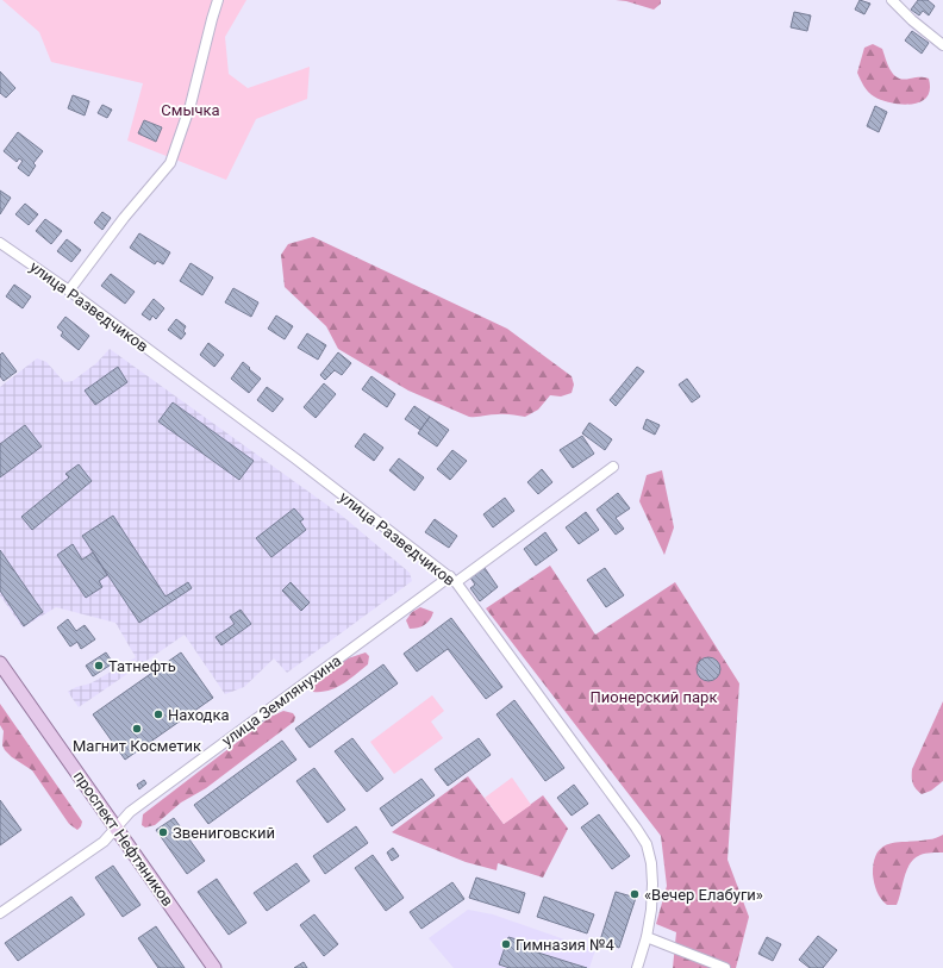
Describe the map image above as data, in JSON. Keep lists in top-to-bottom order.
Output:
{
  "streets": {
    "main road": ["проспект Нефтяников"],
    "street": ["улица Разведчиков", "улица Землянухина"]
  },
  "crossings": [
    ["улица Разведчиков", "улица Землянухина"],
    ["улица Землянухина", "проспект Нефтяников"]
  ],
  "parks": ["Смычка", "Пионерский парк"],
  "places": [
    "Татнефть",
    "Находка",
    "Магнит Косметик",
    "Звениговский",
    "«Вечер Елабуги»",
    "Гимназия №4"
  ]
}
